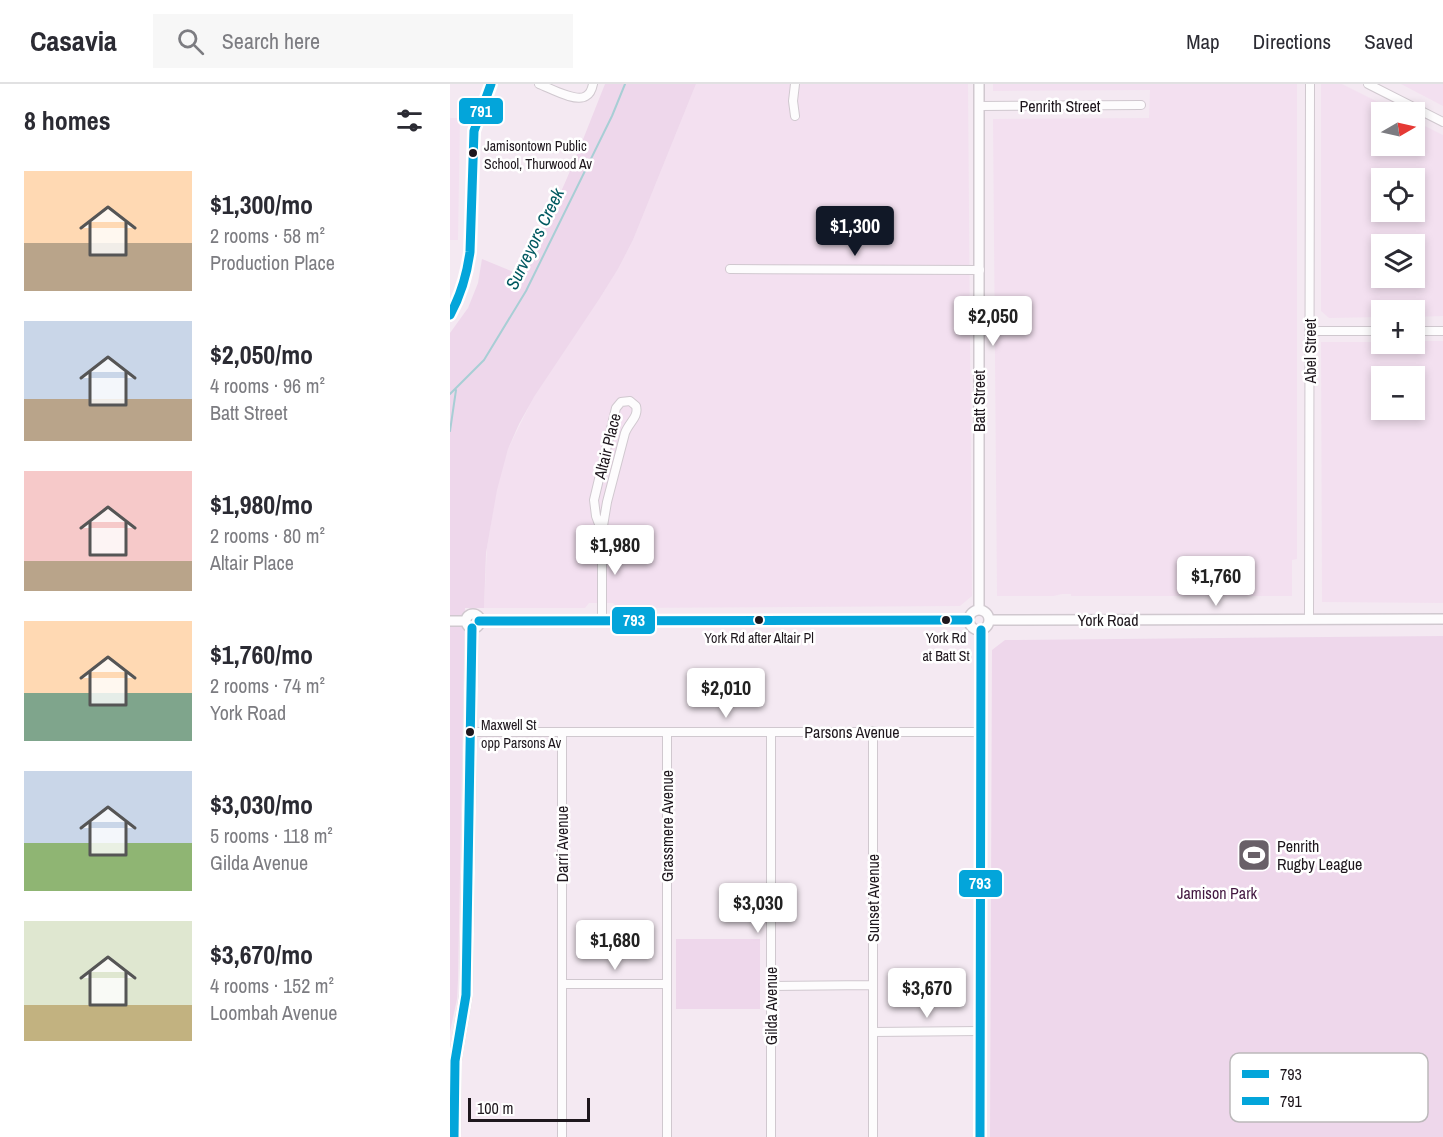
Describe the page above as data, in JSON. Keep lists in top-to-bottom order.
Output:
{
  "streets": {
    "street": [
      "Penrith Street",
      "Abel Street",
      "Batt Street",
      "Altair Place",
      "York Road",
      "Parsons Avenue",
      "Grassmere Avenue",
      "Darri Avenue",
      "Sunset Avenue",
      "Gilda Avenue"
    ]
  },
  "crossings": [
    ["Penrith Street", "Batt Street"],
    ["Abel Street", "York Road"],
    ["Batt Street", "York Road"],
    ["Parsons Avenue", "Grassmere Avenue"],
    ["Parsons Avenue", "Darri Avenue"],
    ["Parsons Avenue", "Sunset Avenue"],
    ["Parsons Avenue", "Gilda Avenue"]
  ],
  "water": ["Surveyors Creek"],
  "parks": ["Jamison Park"],
  "places": {
    "other": [
      "Jamisontown Public School, Thurwood Av",
      "York Rd after Altair Pl",
      "York Rd at Batt St",
      "Maxwell St opp Parsons Av"
    ],
    "sports": ["Penrith Rugby League"]
  },
  "lines": ["transit line 791", "transit line 793"],
  "legend": ["793", "791"],
  "scale_bar": "100 m",
  "north": "right",
  "page": {
    "header": "Casavia",
    "search": "Search here",
    "nav": ["Map", "Directions", "Saved"],
    "heading": "8 homes",
    "map_buttons": ["+", "−"],
    "list": [
      {
        "name": "$1,300/mo",
        "note": "2 rooms · 58 m² · Production Place"
      },
      {
        "name": "$2,050/mo",
        "note": "4 rooms · 96 m² · Batt Street"
      },
      {
        "name": "$1,980/mo",
        "note": "2 rooms · 80 m² · Altair Place"
      },
      {
        "name": "$1,760/mo",
        "note": "2 rooms · 74 m² · York Road"
      },
      {
        "name": "$3,030/mo",
        "note": "5 rooms · 118 m² · Gilda Avenue"
      },
      {
        "name": "$3,670/mo",
        "note": "4 rooms · 152 m² · Loombah Avenue"
      }
    ],
    "price": [
      "$1,300",
      "$2,050",
      "$1,980",
      "$1,760",
      "$2,010",
      "$3,030",
      "$1,680",
      "$3,670"
    ],
    "scale": "100 m"
  }
}
